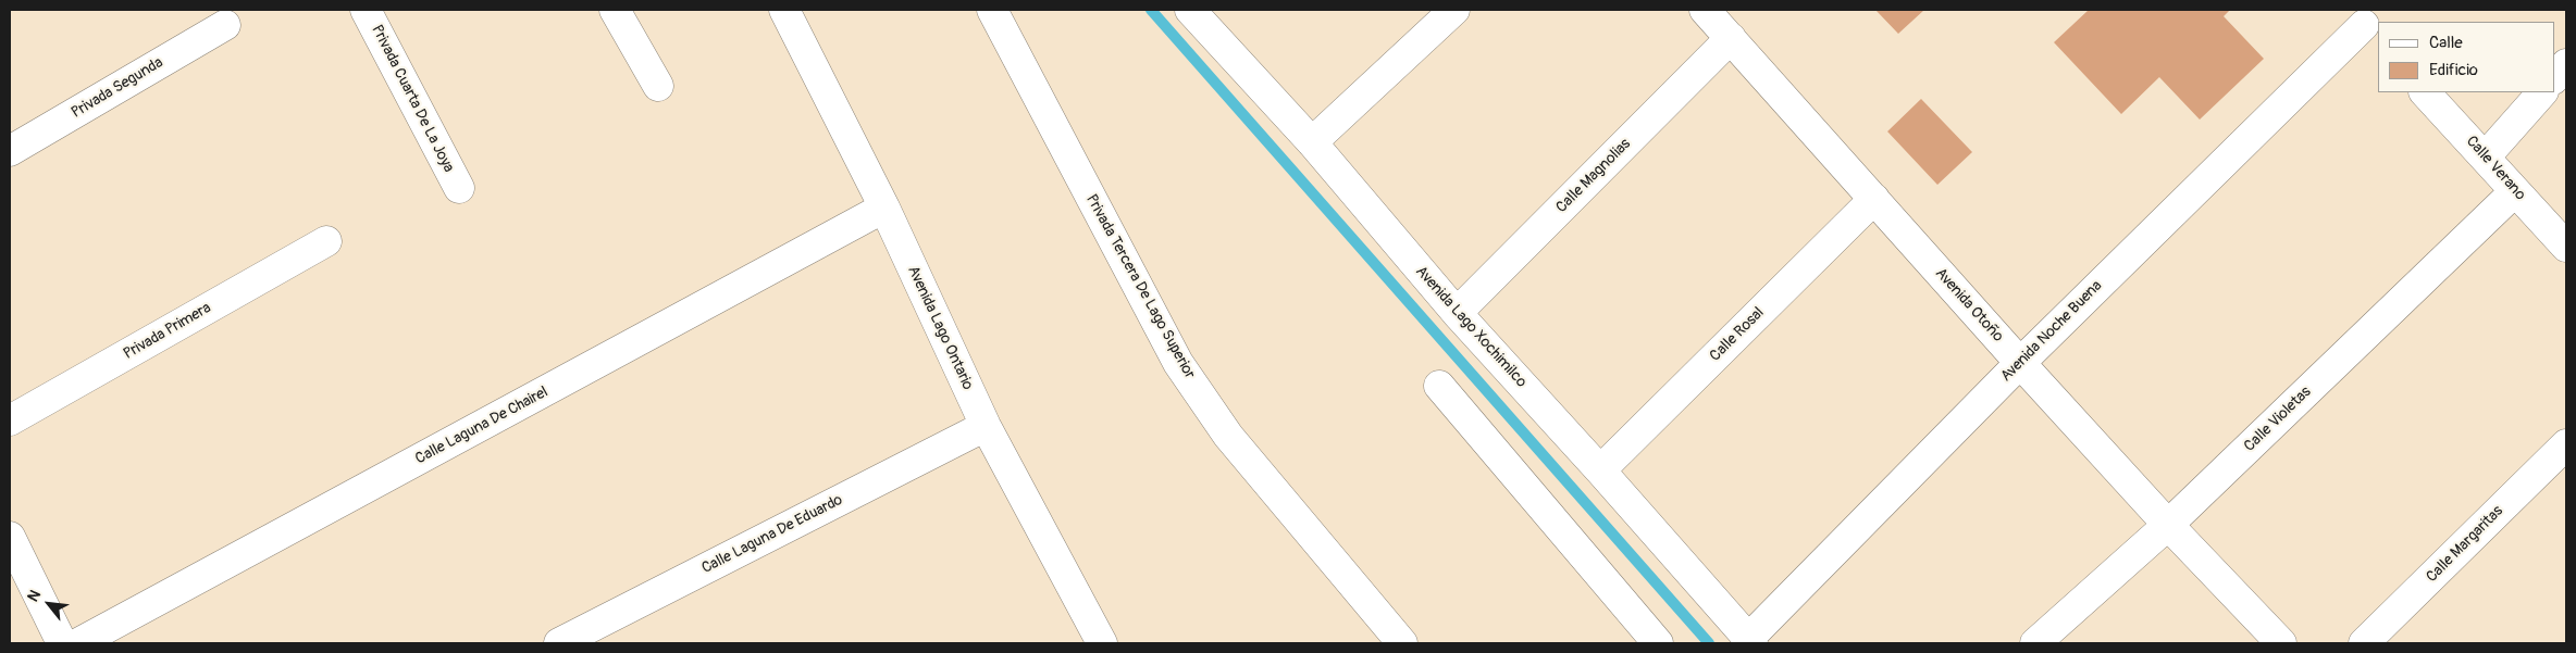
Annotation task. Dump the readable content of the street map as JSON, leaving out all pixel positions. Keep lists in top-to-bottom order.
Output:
{
  "streets": {
    "street": [
      "Privada Segunda",
      "Privada Cuarta De La Joya",
      "Calle Verano",
      "Calle Magnolias",
      "Privada Tercera De Lago Superior",
      "Avenida Otoño",
      "Avenida Lago Xochimilco",
      "Avenida Lago Ontario",
      "Privada Primera",
      "Avenida Noche Buena",
      "Calle Rosal",
      "Calle Violetas",
      "Calle Laguna De Chairel",
      "Calle Laguna De Eduardo",
      "Calle Margaritas"
    ]
  },
  "crossings": [
    ["Calle Verano", "Calle Violetas"],
    ["Calle Magnolias", "Avenida Otoño"],
    ["Calle Magnolias", "Avenida Lago Xochimilco"],
    ["Avenida Otoño", "Avenida Noche Buena"],
    ["Avenida Otoño", "Calle Rosal"],
    ["Avenida Otoño", "Calle Violetas"],
    ["Avenida Lago Xochimilco", "Avenida Noche Buena"],
    ["Avenida Lago Xochimilco", "Calle Rosal"],
    ["Avenida Lago Ontario", "Calle Laguna De Chairel"],
    ["Avenida Lago Ontario", "Calle Laguna De Eduardo"]
  ],
  "legend": ["Calle", "Edificio"],
  "north": "top left"
}
